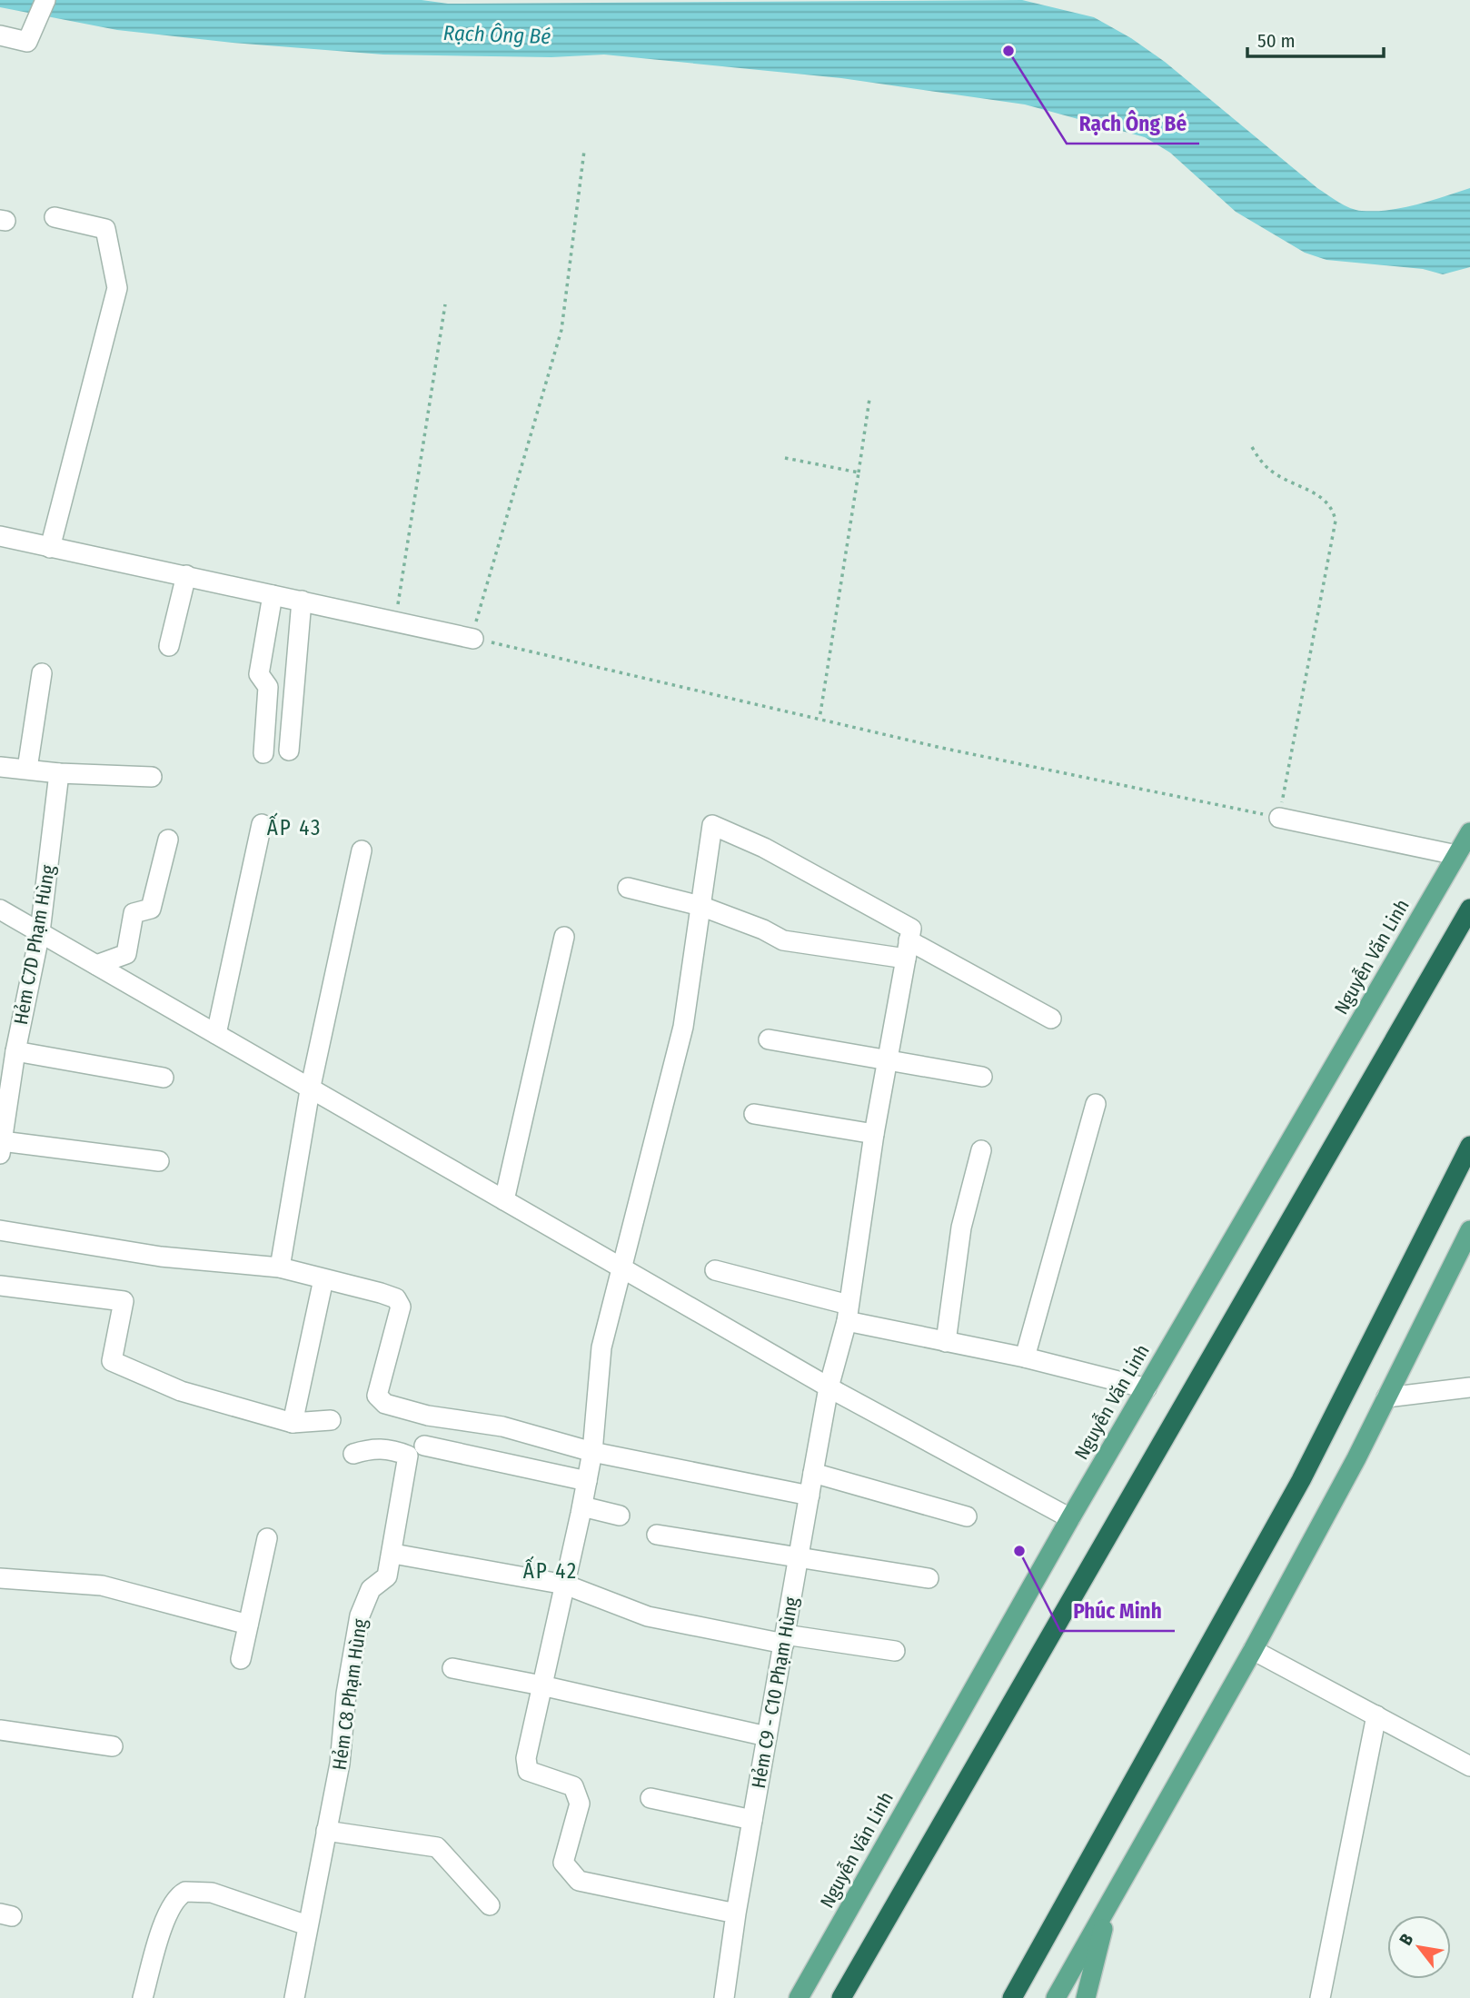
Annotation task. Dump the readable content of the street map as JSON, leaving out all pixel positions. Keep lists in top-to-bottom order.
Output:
{
  "streets": {
    "main road": ["Nguyễn Văn Linh"],
    "street": ["Hẻm C7D Phạm Hùng", "Hẻm C9 - C10 Phạm Hùng", "Hẻm C8 Phạm Hùng"]
  },
  "districts": ["ẤP 43", "ẤP 42"],
  "water": ["Rạch Ông Bé"],
  "places": ["Rạch Ông Bé", "Phúc Minh"],
  "scale_bar": "50 m",
  "north": "top left"
}
